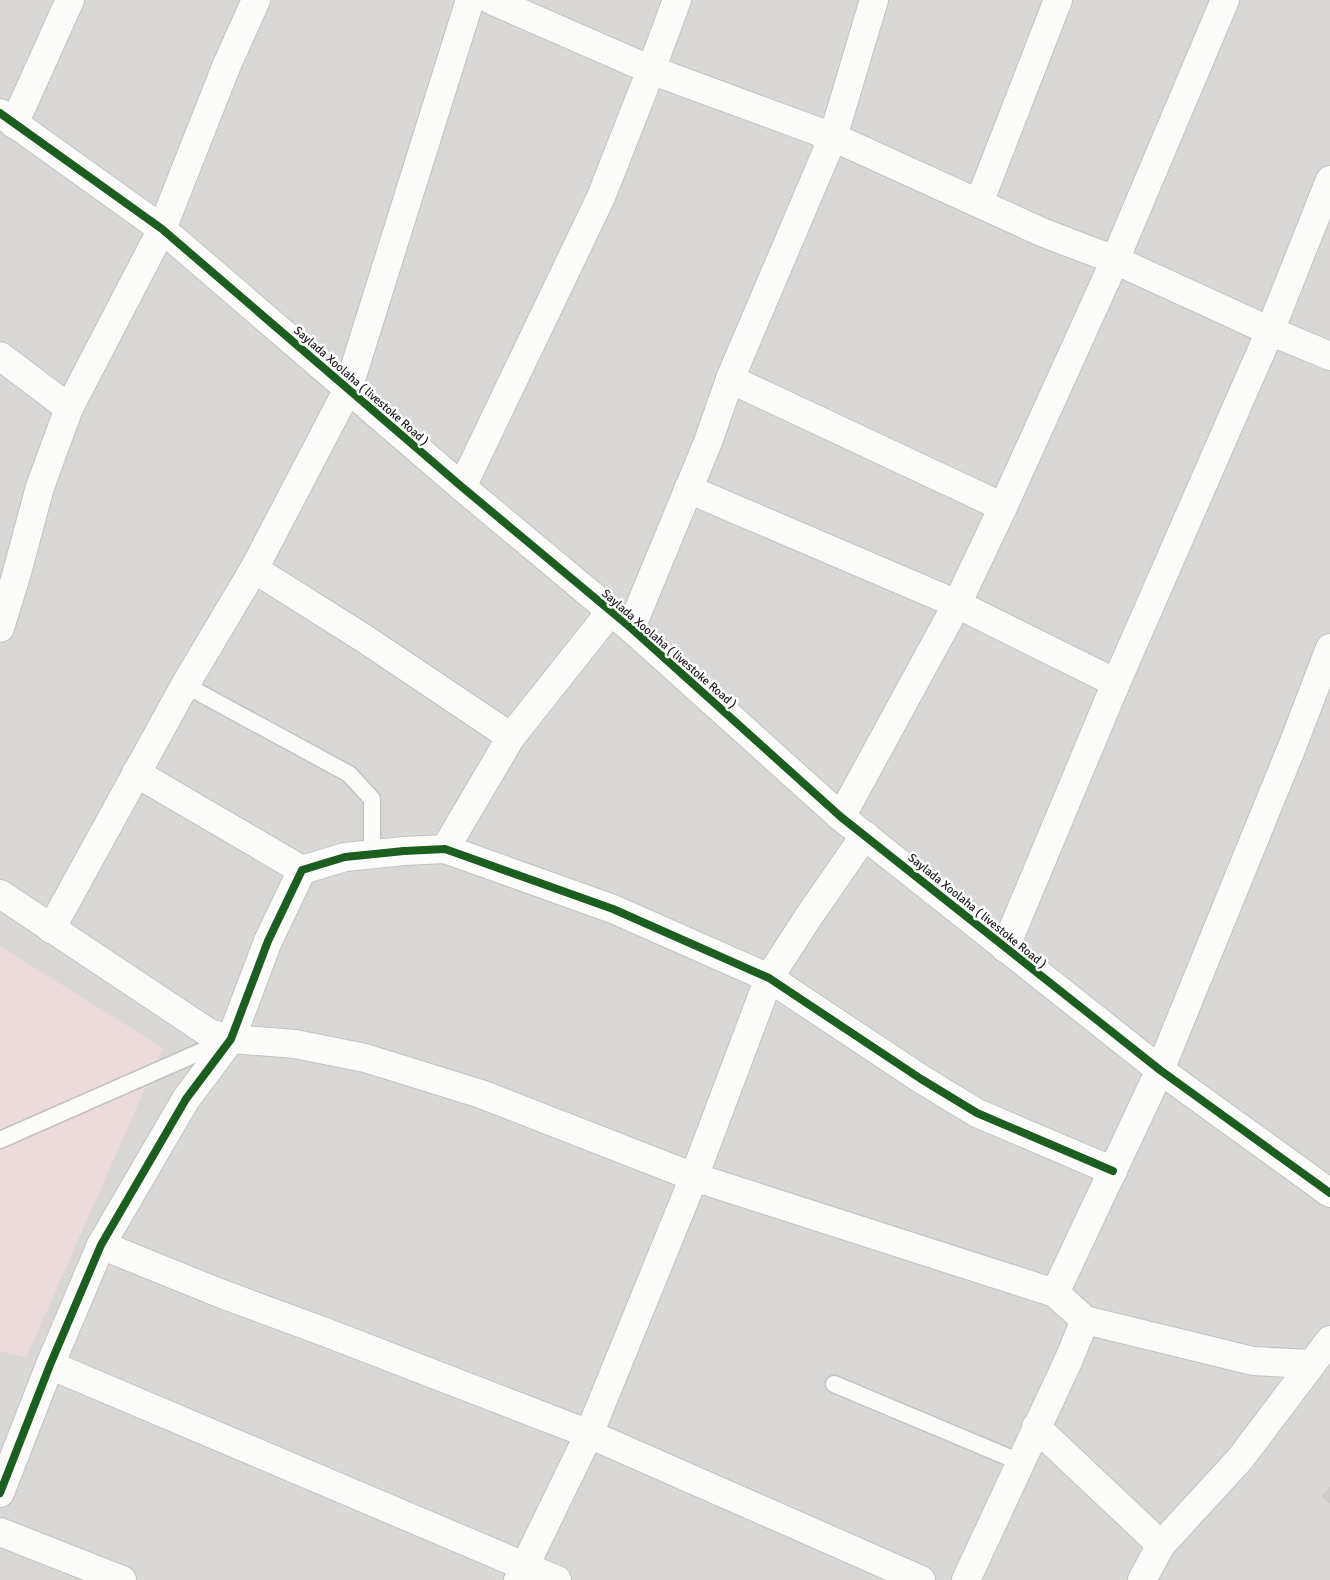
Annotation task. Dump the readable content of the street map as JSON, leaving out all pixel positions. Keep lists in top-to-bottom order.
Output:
{
  "streets": {
    "street": ["Saylada Xoolaha ( livestoke Road )"]
  }
}
